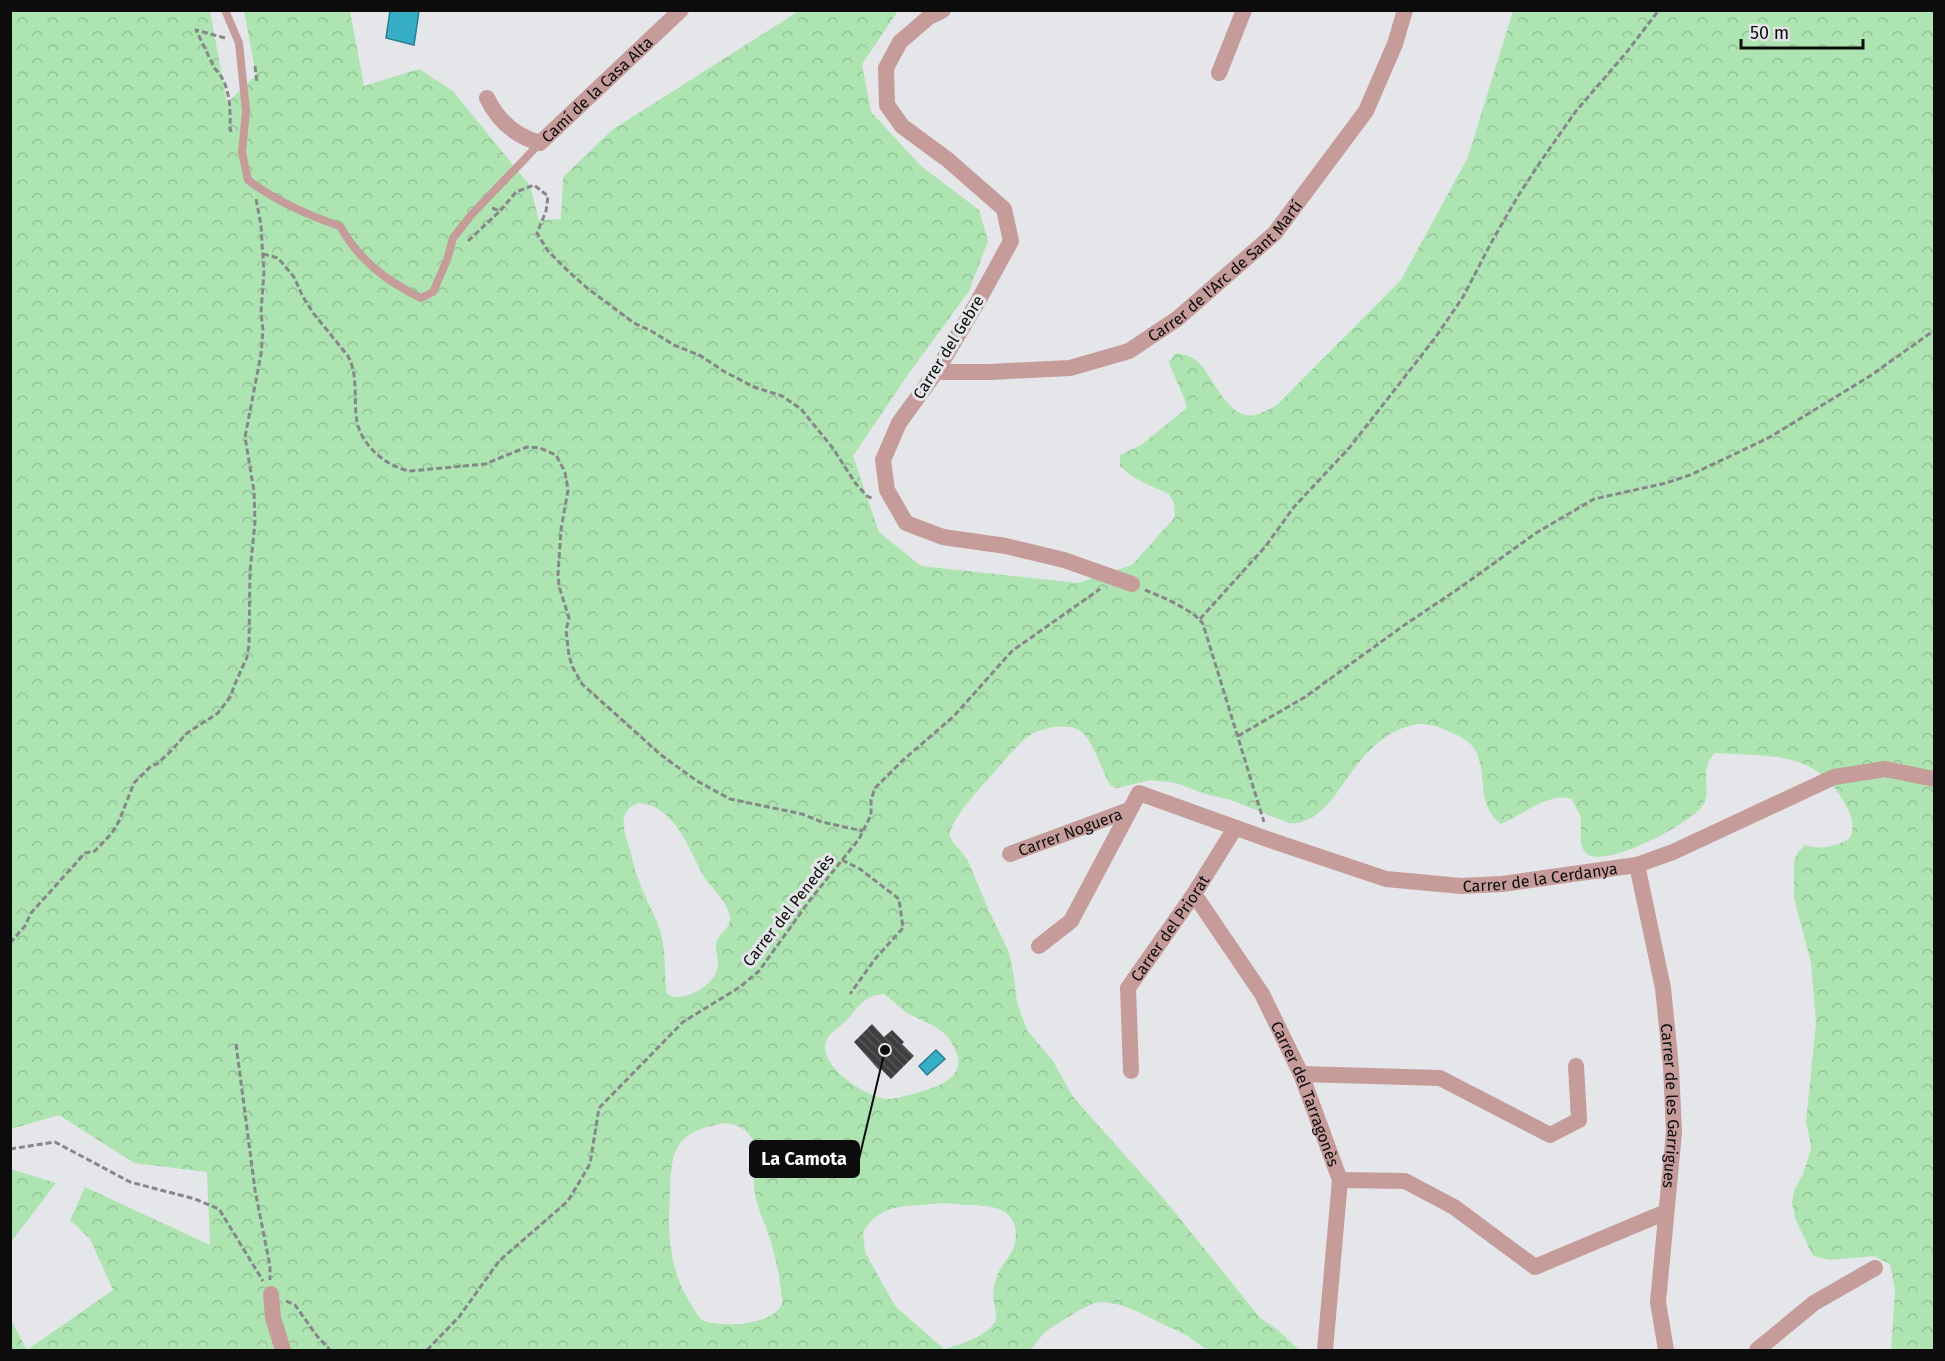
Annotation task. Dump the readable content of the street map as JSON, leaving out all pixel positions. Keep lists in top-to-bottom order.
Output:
{
  "streets": {
    "street": [
      "Camí de la Casa Alta",
      "Carrer de l'Arc de Sant Martí",
      "Carrer del Gebre",
      "Carrer Noguera",
      "Carrer de la Cerdanya",
      "Carrer del Priorat",
      "Carrer del Tarragonès",
      "Carrer de les Garrigues"
    ],
    "path": ["Carrer del Penedès"]
  },
  "crossings": [
    ["Carrer de l'Arc de Sant Martí", "Carrer del Gebre"],
    ["Carrer del Gebre", "Carrer del Penedès"],
    ["Carrer Noguera", "Carrer de la Cerdanya"],
    ["Carrer de la Cerdanya", "Carrer del Priorat"],
    ["Carrer de la Cerdanya", "Carrer de les Garrigues"],
    ["Carrer del Priorat", "Carrer del Tarragonès"]
  ],
  "places": ["La Camota"],
  "scale_bar": "50 m"
}
